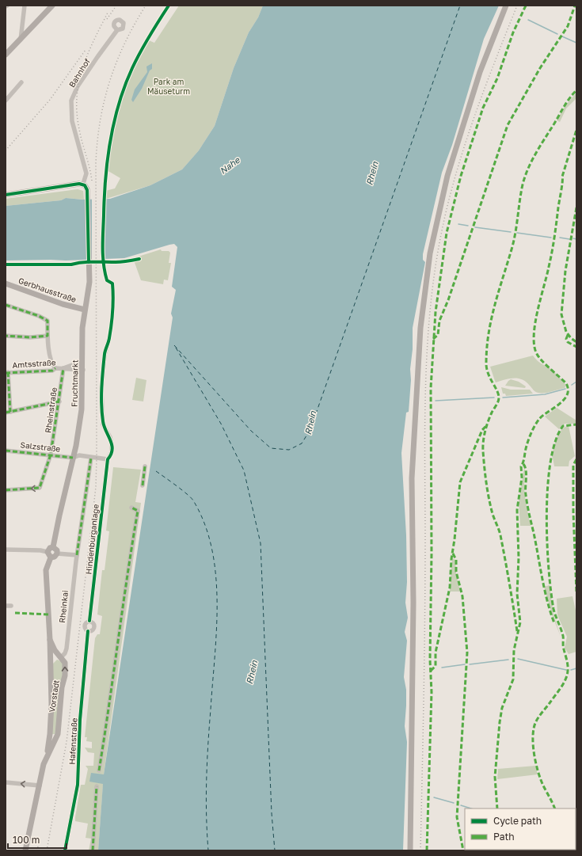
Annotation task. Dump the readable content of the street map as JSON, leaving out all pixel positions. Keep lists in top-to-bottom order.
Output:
{
  "streets": {
    "main road": ["Gerbhausstraße", "Fruchtmarkt", "Vorstadt"],
    "street": [
      "Bahnhof",
      "Amtsstraße",
      "Rheinstraße",
      "Salzstraße",
      "Hindenburganlage",
      "Rheinkai",
      "Hafenstraße"
    ]
  },
  "crossings": [
    ["Bahnhof", "Fruchtmarkt"],
    ["Gerbhausstraße", "Fruchtmarkt"],
    ["Amtsstraße", "Fruchtmarkt"],
    ["Amtsstraße", "Rheinstraße"],
    ["Fruchtmarkt", "Salzstraße"],
    ["Rheinstraße", "Salzstraße"],
    ["Salzstraße", "Hindenburganlage"],
    ["Salzstraße", "Rheinkai"],
    ["Hindenburganlage", "Hafenstraße"],
    ["Rheinkai", "Vorstadt"]
  ],
  "one_way": ["Rheinstraße"],
  "water": ["Nahe", "Rhein"],
  "parks": ["Park am Mäuseturm"],
  "legend": ["Cycle path", "Path"],
  "scale_bar": "100 m"
}
